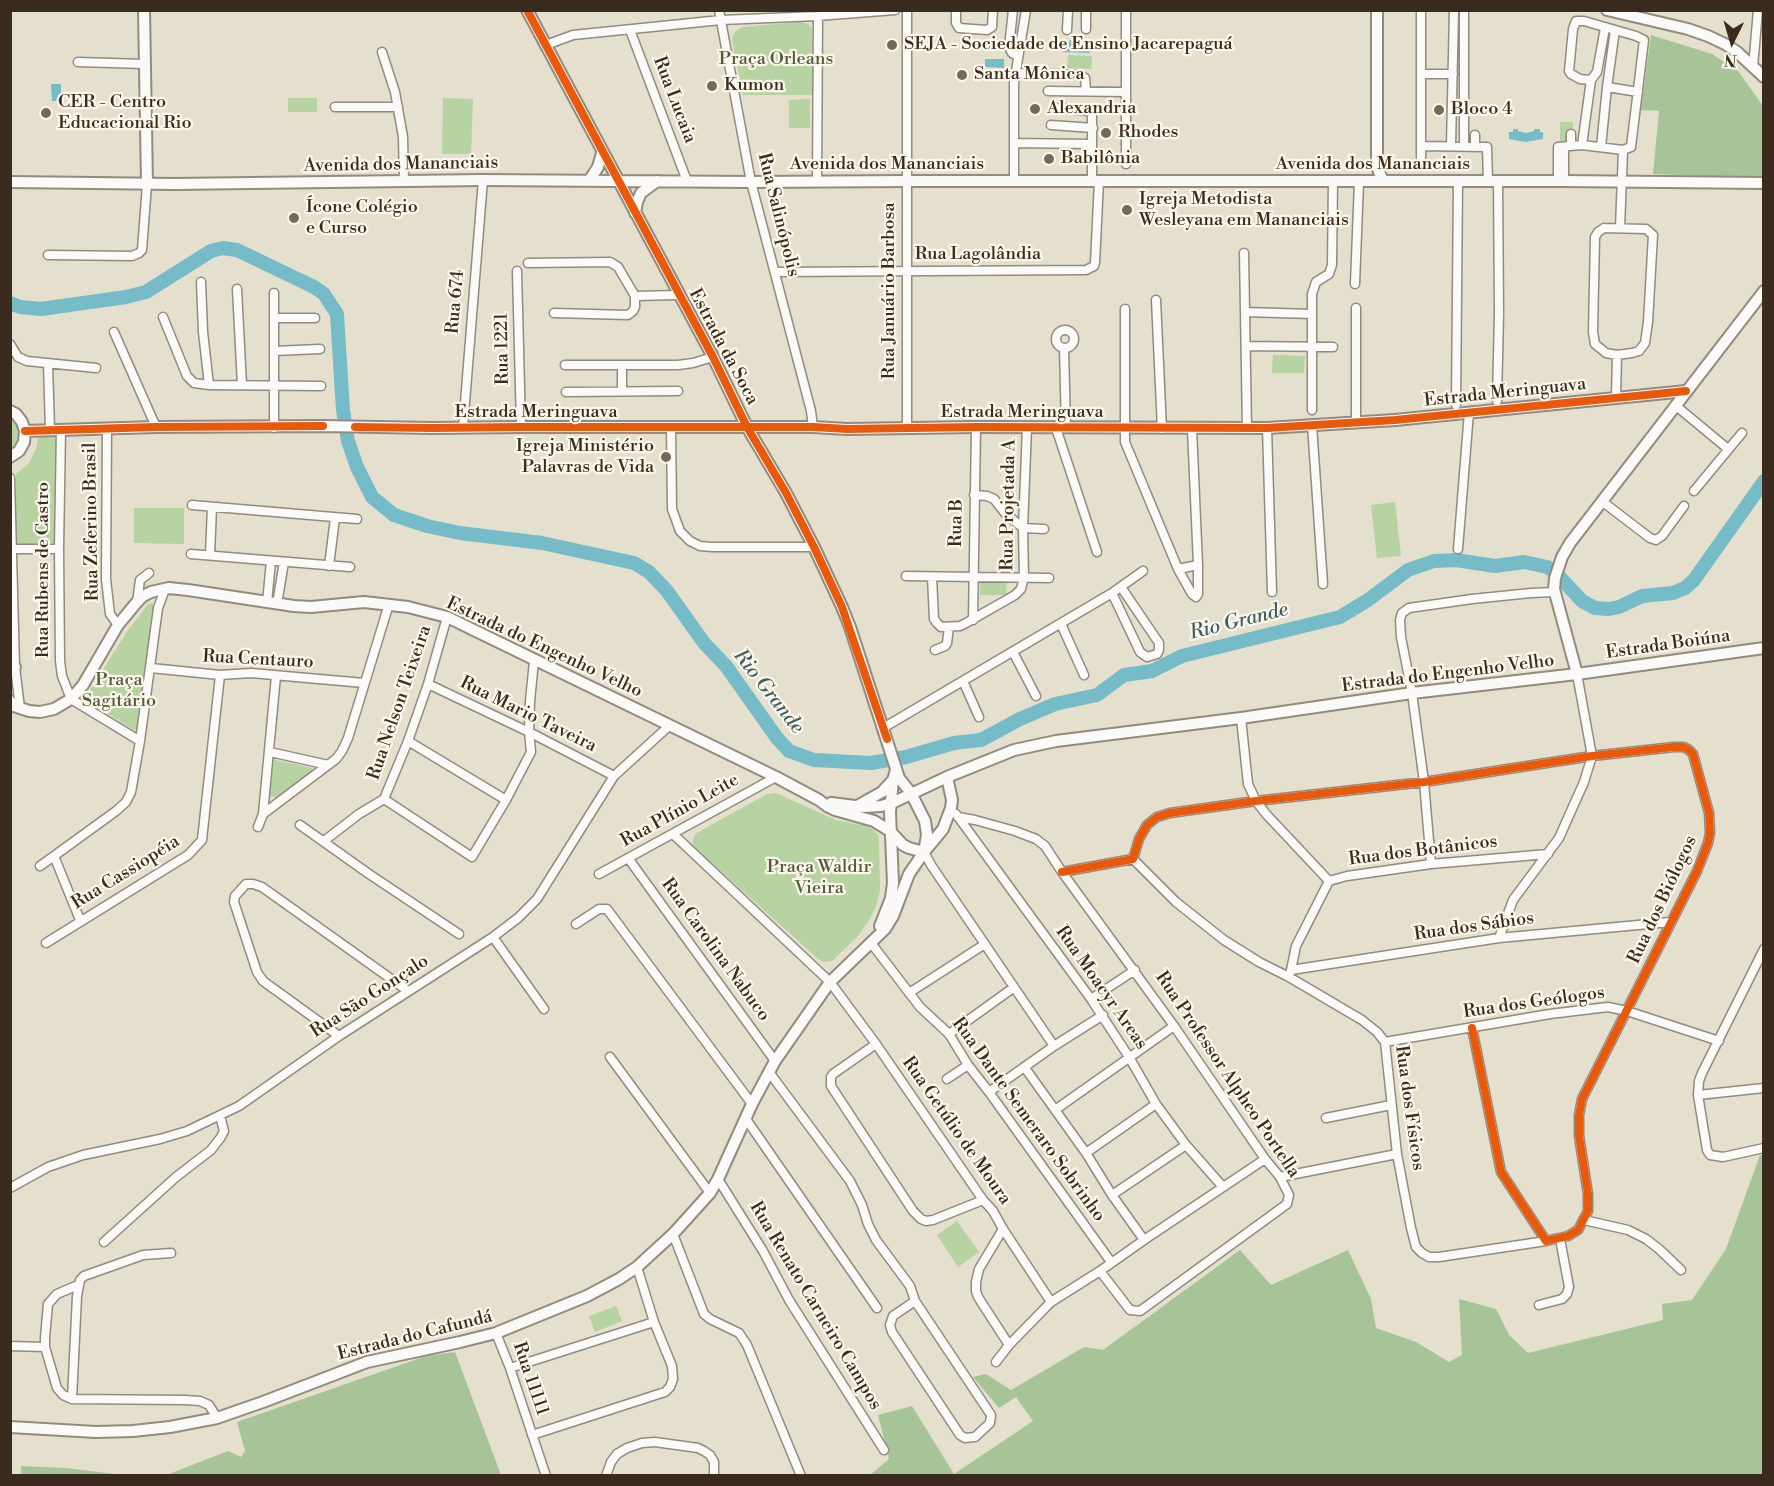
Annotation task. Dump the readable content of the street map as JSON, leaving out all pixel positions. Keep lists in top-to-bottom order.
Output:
{
  "streets": {
    "street": [
      "Rua Lucaia",
      "Avenida dos Mananciais",
      "Rua Salinópolis",
      "Rua Lagolândia",
      "Rua Januário Barbosa",
      "Rua 674",
      "Estrada da Soca",
      "Rua 1221",
      "Estrada Meringuava",
      "Rua Projetada A",
      "Rua Zeferino Brasil",
      "Rua B",
      "Rua Rubens de Castro",
      "Estrada Boiúna",
      "Estrada do Engenho Velho",
      "Rua Centauro",
      "Rua Nelson Teixeira",
      "Rua Mario Taveira",
      "Rua Plínio Leite",
      "Rua dos Botânicos",
      "Rua Cassiopéia",
      "Rua dos Biólogos",
      "Rua dos Sábios",
      "Rua Carolina Nabuco",
      "Rua Moacyr Areas",
      "Rua São Gonçalo",
      "Rua dos Geólogos",
      "Rua Professor Alpheo Portella",
      "Rua dos Físicos",
      "Rua Dante Semeraro Sobrinho",
      "Rua Getúlio de Moura",
      "Rua Renato Carneiro Campos",
      "Estrada do Cafundá",
      "Rua 11111"
    ]
  },
  "crossings": [
    ["Rua Lucaia", "Avenida dos Mananciais"],
    ["Avenida dos Mananciais", "Rua Salinópolis"],
    ["Avenida dos Mananciais", "Rua Lagolândia"],
    ["Avenida dos Mananciais", "Rua Januário Barbosa"],
    ["Avenida dos Mananciais", "Rua 674"],
    ["Avenida dos Mananciais", "Estrada da Soca"],
    ["Rua Salinópolis", "Rua Lagolândia"],
    ["Rua Salinópolis", "Estrada Meringuava"],
    ["Rua Lagolândia", "Rua Januário Barbosa"],
    ["Rua Januário Barbosa", "Estrada Meringuava"],
    ["Rua 674", "Estrada Meringuava"],
    ["Estrada da Soca", "Estrada Meringuava"],
    ["Estrada da Soca", "Estrada do Engenho Velho"],
    ["Estrada da Soca", "Estrada do Cafundá"],
    ["Rua 1221", "Estrada Meringuava"],
    ["Estrada Meringuava", "Rua Projetada A"],
    ["Estrada Meringuava", "Rua Zeferino Brasil"],
    ["Estrada Meringuava", "Rua B"],
    ["Estrada Meringuava", "Rua Rubens de Castro"],
    ["Estrada Meringuava", "Estrada do Engenho Velho"],
    ["Rua Zeferino Brasil", "Estrada do Engenho Velho"],
    ["Rua Rubens de Castro", "Estrada do Engenho Velho"],
    ["Estrada Boiúna", "Estrada do Engenho Velho"],
    ["Estrada do Engenho Velho", "Rua Nelson Teixeira"],
    ["Estrada do Engenho Velho", "Rua Plínio Leite"],
    ["Estrada do Engenho Velho", "Rua São Gonçalo"],
    ["Estrada do Engenho Velho", "Estrada do Cafundá"],
    ["Rua Centauro", "Rua Cassiopéia"],
    ["Rua Nelson Teixeira", "Rua Mario Taveira"],
    ["Rua Mario Taveira", "Rua São Gonçalo"],
    ["Rua Plínio Leite", "Rua Carolina Nabuco"],
    ["Rua Plínio Leite", "Rua Getúlio de Moura"],
    ["Rua dos Botânicos", "Rua dos Sábios"],
    ["Rua dos Botânicos", "Rua dos Físicos"],
    ["Rua dos Biólogos", "Rua dos Sábios"],
    ["Rua dos Biólogos", "Rua dos Geólogos"],
    ["Rua dos Biólogos", "Rua dos Físicos"],
    ["Rua dos Sábios", "Rua dos Físicos"],
    ["Rua Carolina Nabuco", "Estrada do Cafundá"],
    ["Rua Moacyr Areas", "Rua Professor Alpheo Portella"],
    ["Rua dos Geólogos", "Rua dos Físicos"],
    ["Rua Dante Semeraro Sobrinho", "Estrada do Cafundá"],
    ["Rua Getúlio de Moura", "Estrada do Cafundá"],
    ["Rua Renato Carneiro Campos", "Estrada do Cafundá"],
    ["Estrada do Cafundá", "Rua 11111"]
  ],
  "water": ["Rio Grande"],
  "parks": ["Praça Orleans", "Praça Sagitário", "Praça Waldir Vieira"],
  "places": [
    "SEJA - Sociedade de Ensino Jacarepaguá",
    "Santa Mônica",
    "Kumon",
    "Alexandria",
    "Bloco 4",
    "CER - Centro Educacional Rio",
    "Rhodes",
    "Babilônia",
    "Igreja Metodista Wesleyana em Mananciais",
    "Ícone Colégio e Curso",
    "Igreja Ministério Palavras de Vida"
  ],
  "north": "bottom"
}
